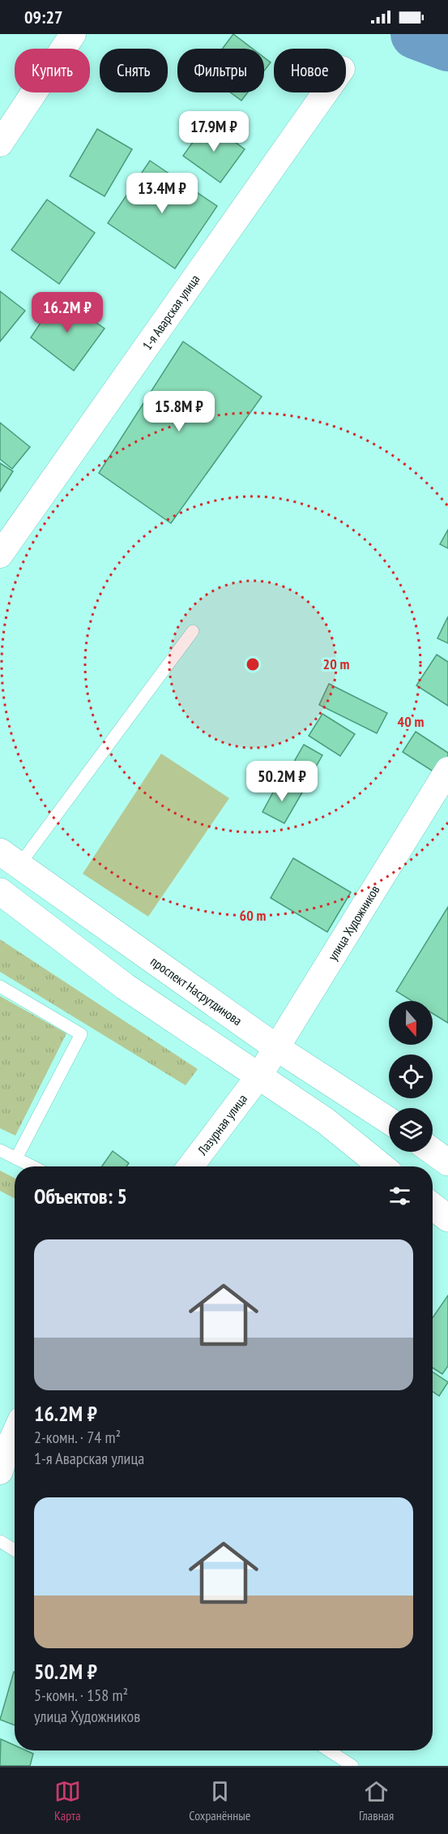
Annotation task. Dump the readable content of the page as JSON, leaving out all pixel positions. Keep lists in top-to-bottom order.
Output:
{
  "streets": {
    "main road": ["проспект Насрутдинова"],
    "street": ["1-я Аварская улица", "улица Художников", "Лазурная улица"]
  },
  "crossings": [
    ["улица Художников", "проспект Насрутдинова"],
    ["улица Художников", "Лазурная улица"]
  ],
  "north": "bottom",
  "page": {
    "status": "09:27",
    "chip": [
      "Купить",
      "Снять",
      "Фильтры",
      "Новое"
    ],
    "price": [
      "17.9M ₽",
      "13.4M ₽",
      "16.2M ₽",
      "15.8M ₽",
      "50.2M ₽"
    ],
    "heading": "Объектов: 5",
    "list": [
      {
        "name": "16.2M ₽",
        "note": "2-комн. · 74 m² · 1-я Аварская улица"
      },
      {
        "name": "50.2M ₽",
        "note": "5-комн. · 158 m² · улица Художников"
      }
    ],
    "tabs": ["Карта", "Сохранённые", "Главная"]
  },
  "rings": ["20 m", "40 m", "60 m"]
}
